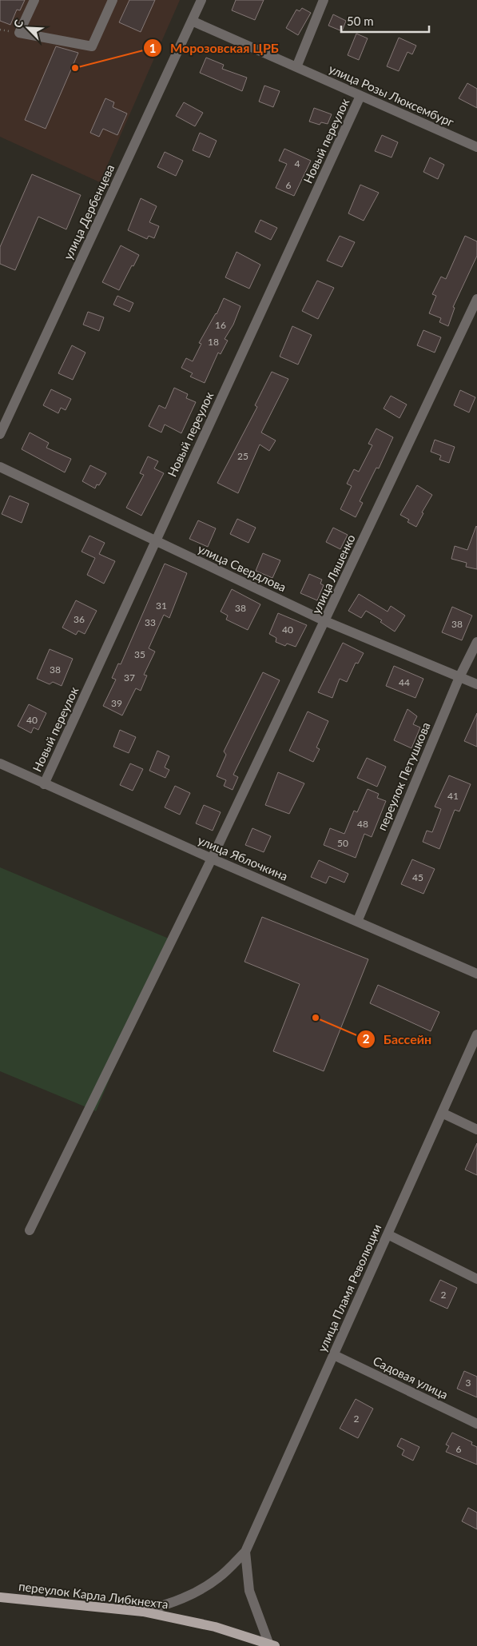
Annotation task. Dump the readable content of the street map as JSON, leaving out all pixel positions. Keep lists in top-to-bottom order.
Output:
{
  "streets": {
    "main road": ["переулок Карла Либкнехта"],
    "street": [
      "улица Розы Люксембург",
      "Новый переулок",
      "улица Дербенцева",
      "улица Свердлова",
      "улица Ляшенко",
      "переулок Петушкова",
      "улица Яблочкина",
      "улица Пламя Революции",
      "Садовая улица"
    ]
  },
  "crossings": [
    ["улица Розы Люксембург", "Новый переулок"],
    ["улица Розы Люксембург", "улица Дербенцева"],
    ["Новый переулок", "улица Свердлова"],
    ["Новый переулок", "улица Яблочкина"],
    ["улица Свердлова", "улица Ляшенко"],
    ["улица Свердлова", "переулок Петушкова"],
    ["улица Ляшенко", "улица Яблочкина"],
    ["переулок Петушкова", "улица Яблочкина"],
    ["улица Пламя Революции", "Садовая улица"]
  ],
  "places": ["Морозовская ЦРБ", "Бассейн"],
  "house_numbers": [
    "4",
    "6",
    "16",
    "18",
    "25",
    "31",
    "38",
    "36",
    "33",
    "38",
    "40",
    "35",
    "38",
    "37",
    "44",
    "39",
    "40",
    "41",
    "48",
    "50",
    "45",
    "2",
    "3",
    "2",
    "6"
  ],
  "scale_bar": "50 m",
  "north": "top left"
}
